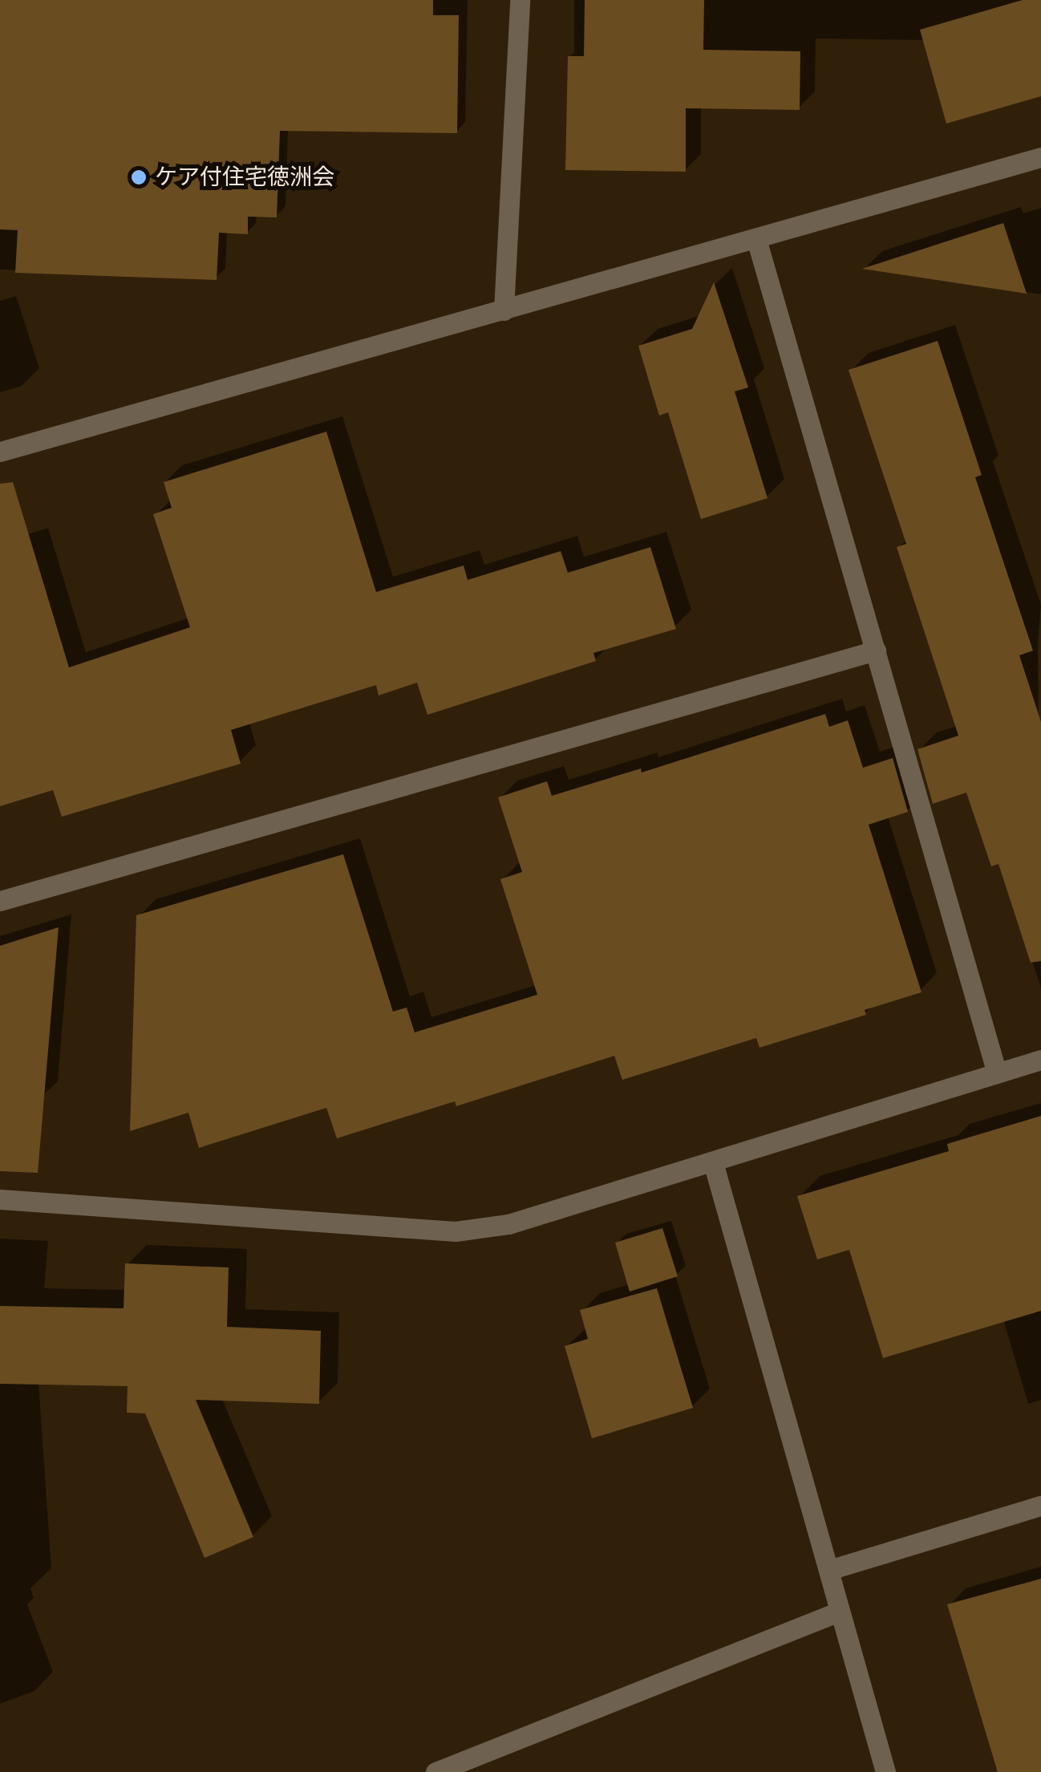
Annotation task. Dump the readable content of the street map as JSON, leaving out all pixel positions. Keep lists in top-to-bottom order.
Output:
{
  "places": ["ケア付住宅徳洲会"]
}
